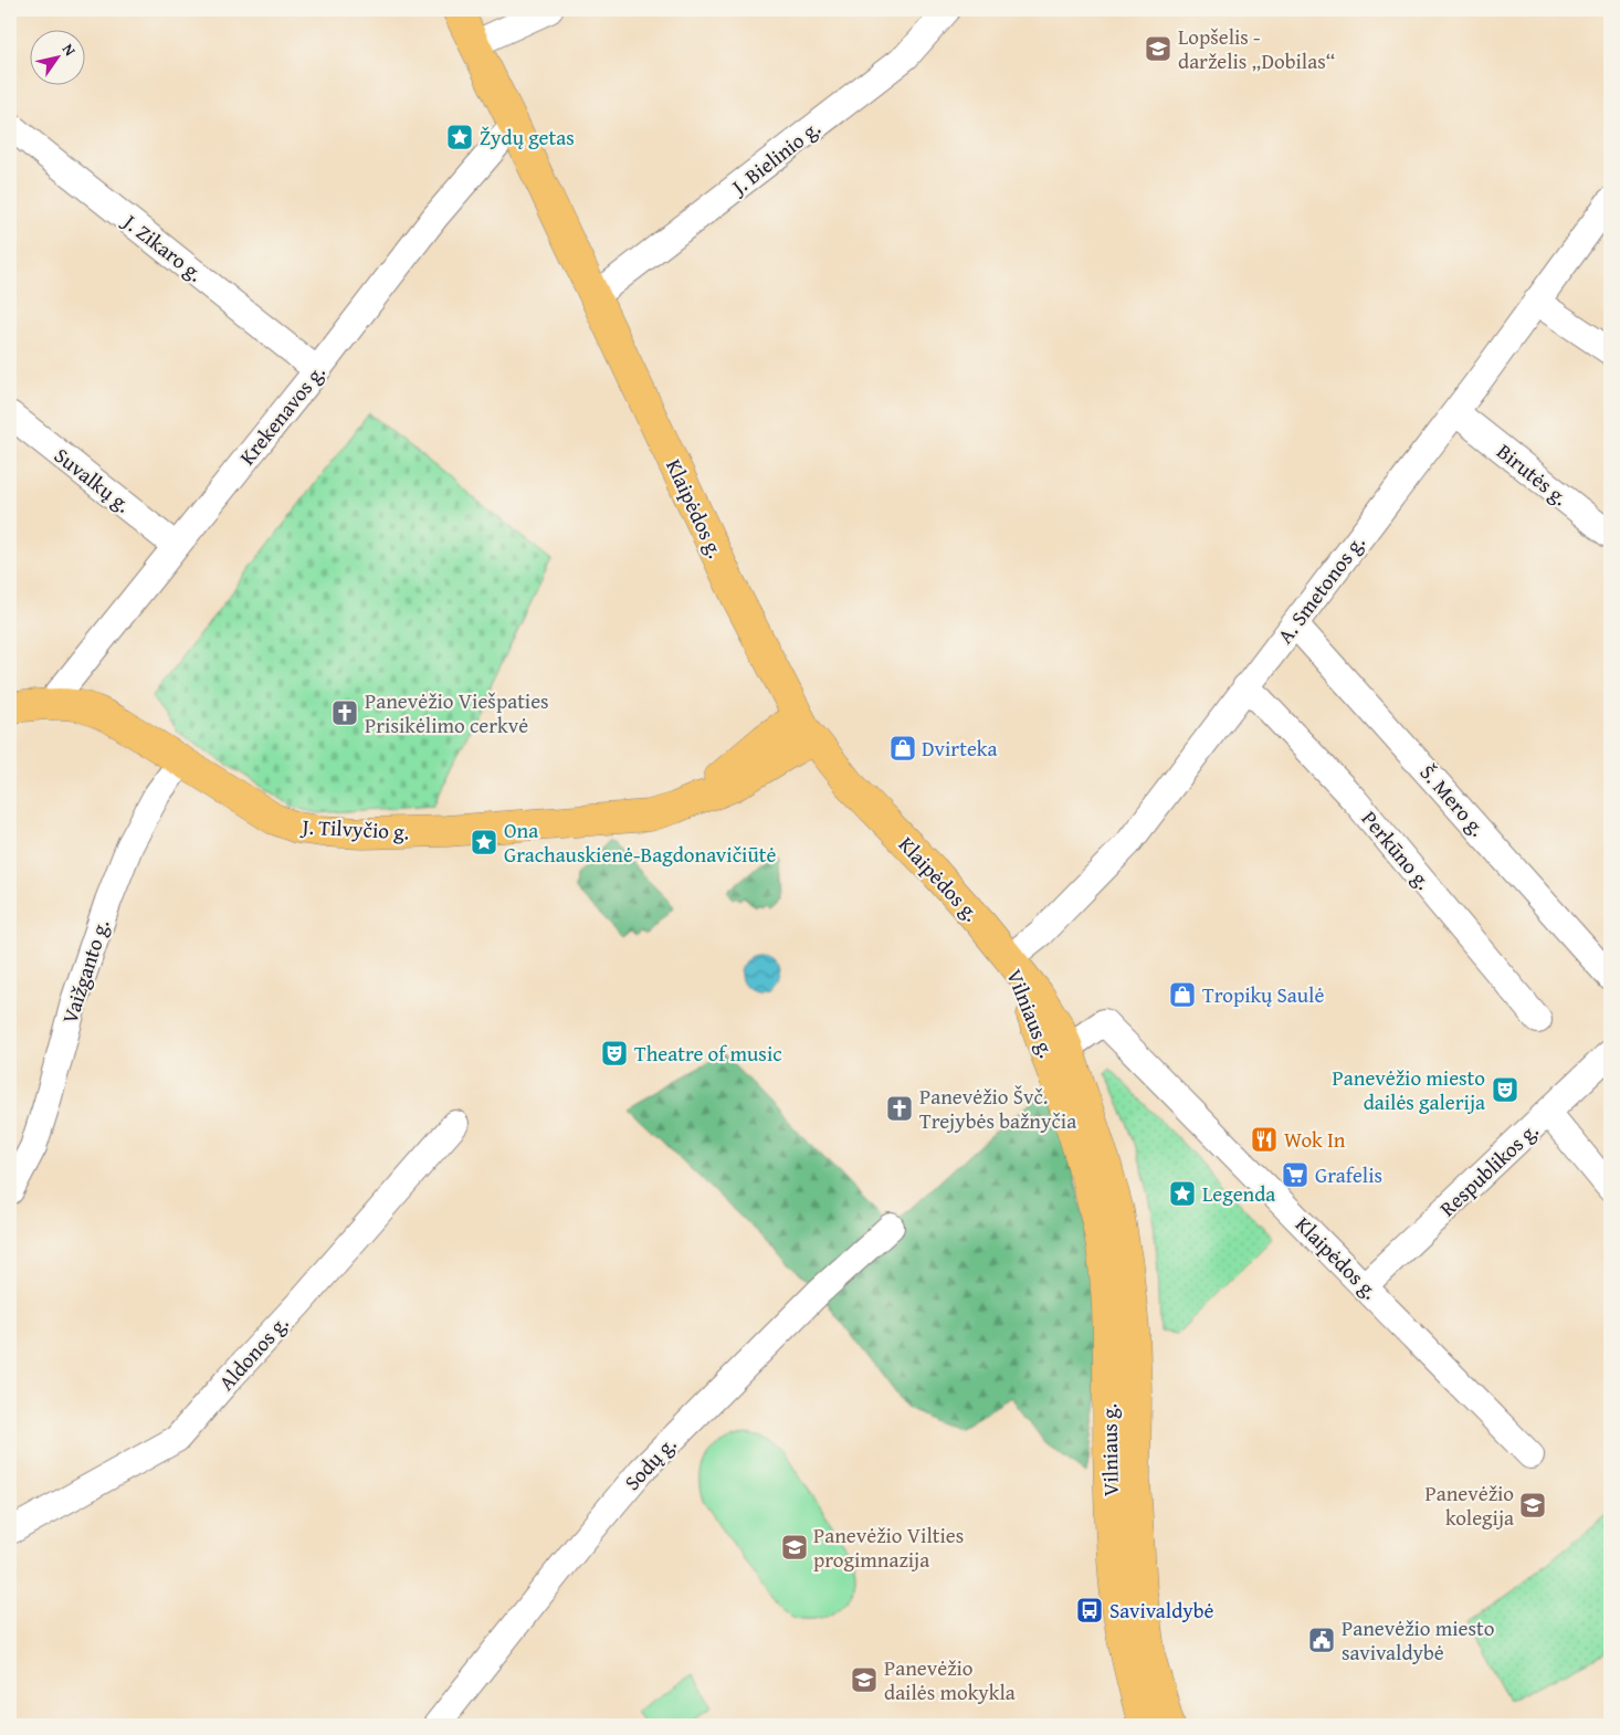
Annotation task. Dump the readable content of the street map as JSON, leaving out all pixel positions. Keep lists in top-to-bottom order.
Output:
{
  "streets": {
    "main road": ["Klaipėdos g.", "J. Tilvyčio g.", "Vilniaus g."],
    "street": [
      "J. Bielinio g.",
      "J. Zikaro g.",
      "Krekenavos g.",
      "Birutės g.",
      "Suvalkų g.",
      "A. Smetonos g.",
      "Š. Mero g.",
      "Perkūno g.",
      "Vaižganto g.",
      "Respublikos g.",
      "Aldonos g.",
      "Sodų g."
    ]
  },
  "crossings": [
    ["J. Bielinio g.", "Klaipėdos g."],
    ["J. Zikaro g.", "Krekenavos g."],
    ["Krekenavos g.", "Suvalkų g."],
    ["Krekenavos g.", "Klaipėdos g."],
    ["Krekenavos g.", "J. Tilvyčio g."],
    ["Birutės g.", "A. Smetonos g."],
    ["Klaipėdos g.", "A. Smetonos g."],
    ["Klaipėdos g.", "J. Tilvyčio g."],
    ["Klaipėdos g.", "Vilniaus g."],
    ["Klaipėdos g.", "Respublikos g."],
    ["A. Smetonos g.", "Š. Mero g."],
    ["A. Smetonos g.", "Perkūno g."],
    ["A. Smetonos g.", "Vilniaus g."],
    ["J. Tilvyčio g.", "Vaižganto g."]
  ],
  "places": {
    "school or university": [
      "Lopšelis - darželis „Dobilas“",
      "Panevėžio kolegija",
      "Panevėžio Vilties progimnazija",
      "Panevėžio dailės mokykla"
    ],
    "place": ["Žydų getas", "Ona Grachauskienė-Bagdonavičiūtė", "Legenda"],
    "church": ["Panevėžio Viešpaties Prisikėlimo cerkvė", "Panevėžio Švč. Trejybės bažnyčia"],
    "shop": ["Dvirteka", "Tropikų Saulė"],
    "theatre": ["Theatre of music", "Panevėžio miesto dailės galerija"],
    "restaurant": ["Wok In"],
    "supermarket": ["Grafelis"],
    "bus stop": ["Savivaldybė"],
    "public building": ["Panevėžio miesto savivaldybė"]
  },
  "north": "top right"
}
